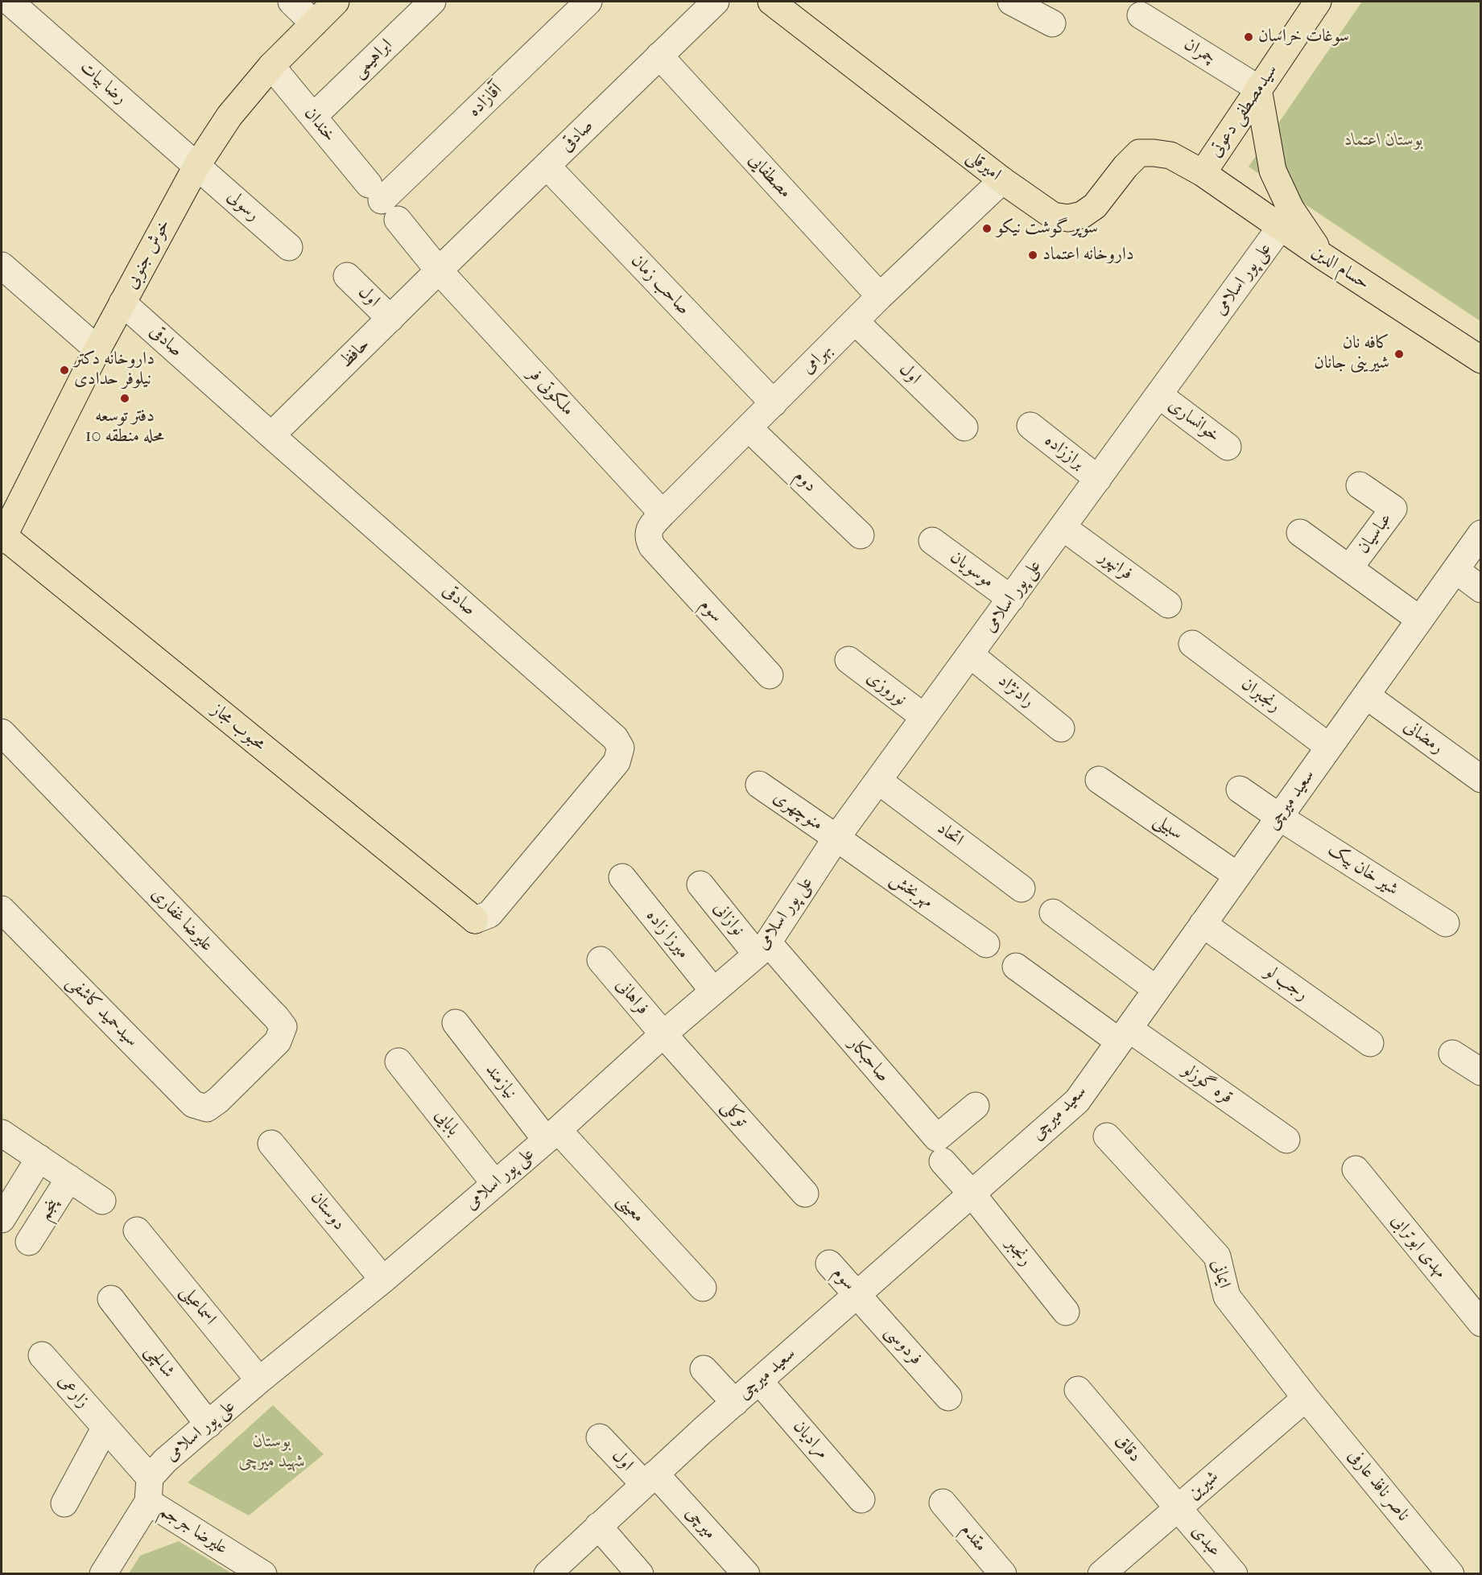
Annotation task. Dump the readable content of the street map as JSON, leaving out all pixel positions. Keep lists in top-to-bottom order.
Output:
{
  "streets": {
    "main road": [
      "سیدمصطفی دعوتی",
      "امیرقلی",
      "خوش جنوبی",
      "حسام الدین",
      "محبوب مجاز"
    ],
    "street": [
      "چمران",
      "ابراهیمی",
      "رضا بیات",
      "آقازاده",
      "خندان",
      "صادقی",
      "مصطفایی",
      "رسولی",
      "علی پور اسلامی",
      "صاحب زمان",
      "اول",
      "حافظ",
      "بهرامی",
      "ملکوتی فر",
      "خوانساری",
      "براززاده",
      "دوم",
      "عباسیان",
      "فرانپور",
      "موسویان",
      "سوم",
      "نوروزی",
      "رادنژاد",
      "رنجبران",
      "رمضانی",
      "سعید میرچی",
      "منوچهری",
      "سبیلی",
      "اتحاد",
      "شیر خان بیک",
      "مهربخش",
      "نوازانی",
      "علیرضا غفاری",
      "میرزا زاده",
      "رجب لو",
      "فراهانی",
      "سیدحمید کاشفی",
      "صاحبکار",
      "نیازمند",
      "قره گوزلو",
      "توکلی",
      "بابایی",
      "معینی",
      "پنجم",
      "دوستان",
      "مهدی ابوترابی",
      "رنجبر",
      "ایمانی",
      "اسماعیلی",
      "فردوسی",
      "شالچی",
      "زارعی",
      "مرادیان",
      "دقاق",
      "شیرین",
      "ناصر نافذ عارفی",
      "میرچی",
      "علیرضا جرجم",
      "مقدم",
      "عبدی"
    ]
  },
  "crossings": [
    ["چمران", "سیدمصطفی دعوتی"],
    ["ابراهیمی", "خندان"],
    ["رضا بیات", "رسولی"],
    ["رضا بیات", "خوش جنوبی"],
    ["آقازاده", "خندان"],
    ["سیدمصطفی دعوتی", "امیرقلی"],
    ["سیدمصطفی دعوتی", "حسام الدین"],
    ["خندان", "صادقی"],
    ["خندان", "خوش جنوبی"],
    ["خندان", "حافظ"],
    ["خندان", "ملکوتی فر"],
    ["صادقی", "مصطفایی"],
    ["صادقی", "خوش جنوبی"],
    ["صادقی", "صاحب زمان"],
    ["صادقی", "حافظ"],
    ["صادقی", "ملکوتی فر"],
    ["صادقی", "محبوب مجاز"],
    ["امیرقلی", "حسام الدین"],
    ["امیرقلی", "بهرامی"],
    ["مصطفایی", "بهرامی"],
    ["رسولی", "خوش جنوبی"],
    ["خوش جنوبی", "محبوب مجاز"],
    ["حسام الدین", "علی پور اسلامی"],
    ["علی پور اسلامی", "خوانساری"],
    ["علی پور اسلامی", "براززاده"],
    ["علی پور اسلامی", "فرانپور"],
    ["علی پور اسلامی", "موسویان"],
    ["علی پور اسلامی", "نوروزی"],
    ["علی پور اسلامی", "رادنژاد"],
    ["علی پور اسلامی", "منوچهری"],
    ["علی پور اسلامی", "اتحاد"],
    ["علی پور اسلامی", "مهربخش"],
    ["علی پور اسلامی", "نوازانی"],
    ["علی پور اسلامی", "میرزا زاده"],
    ["علی پور اسلامی", "فراهانی"],
    ["علی پور اسلامی", "صاحبکار"],
    ["علی پور اسلامی", "نیازمند"],
    ["علی پور اسلامی", "توکلی"],
    ["علی پور اسلامی", "بابایی"],
    ["علی پور اسلامی", "معینی"],
    ["علی پور اسلامی", "دوستان"],
    ["علی پور اسلامی", "اسماعیلی"],
    ["علی پور اسلامی", "شالچی"],
    ["علی پور اسلامی", "زارعی"],
    ["علی پور اسلامی", "علیرضا جرجم"],
    ["صاحب زمان", "بهرامی"],
    ["اول", "حافظ"],
    ["اول", "بهرامی"],
    ["اول", "سعید میرچی"],
    ["اول", "میرچی"],
    ["حافظ", "ملکوتی فر"],
    ["بهرامی", "ملکوتی فر"],
    ["بهرامی", "دوم"],
    ["بهرامی", "سوم"],
    ["عباسیان", "سعید میرچی"],
    ["سوم", "سعید میرچی"],
    ["سوم", "فردوسی"],
    ["رنجبران", "سعید میرچی"],
    ["رمضانی", "سعید میرچی"],
    ["سعید میرچی", "سبیلی"],
    ["سعید میرچی", "شیر خان بیک"],
    ["سعید میرچی", "رجب لو"],
    ["سعید میرچی", "قره گوزلو"],
    ["سعید میرچی", "رنجبر"],
    ["سعید میرچی", "فردوسی"],
    ["سعید میرچی", "مرادیان"],
    ["سعید میرچی", "میرچی"],
    ["منوچهری", "مهربخش"],
    ["نوازانی", "صاحبکار"],
    ["علیرضا غفاری", "سیدحمید کاشفی"],
    ["فراهانی", "توکلی"],
    ["نیازمند", "معینی"],
    ["ایمانی", "شیرین"],
    ["ایمانی", "ناصر نافذ عارفی"],
    ["زارعی", "علیرضا جرجم"],
    ["دقاق", "شیرین"],
    ["دقاق", "عبدی"],
    ["شیرین", "ناصر نافذ عارفی"],
    ["شیرین", "عبدی"]
  ],
  "parks": ["بوستان اعتماد", "بوستان شهید میرچی"],
  "places": [
    "سوغات خراسان",
    "سوپر گوشت نیکو",
    "داروخانه اعتماد",
    "کافه نان شیرینی جانان",
    "داروخانه دکتر نیلوفر حدادی",
    "دفتر توسعه محله منطقه 10"
  ]
}
